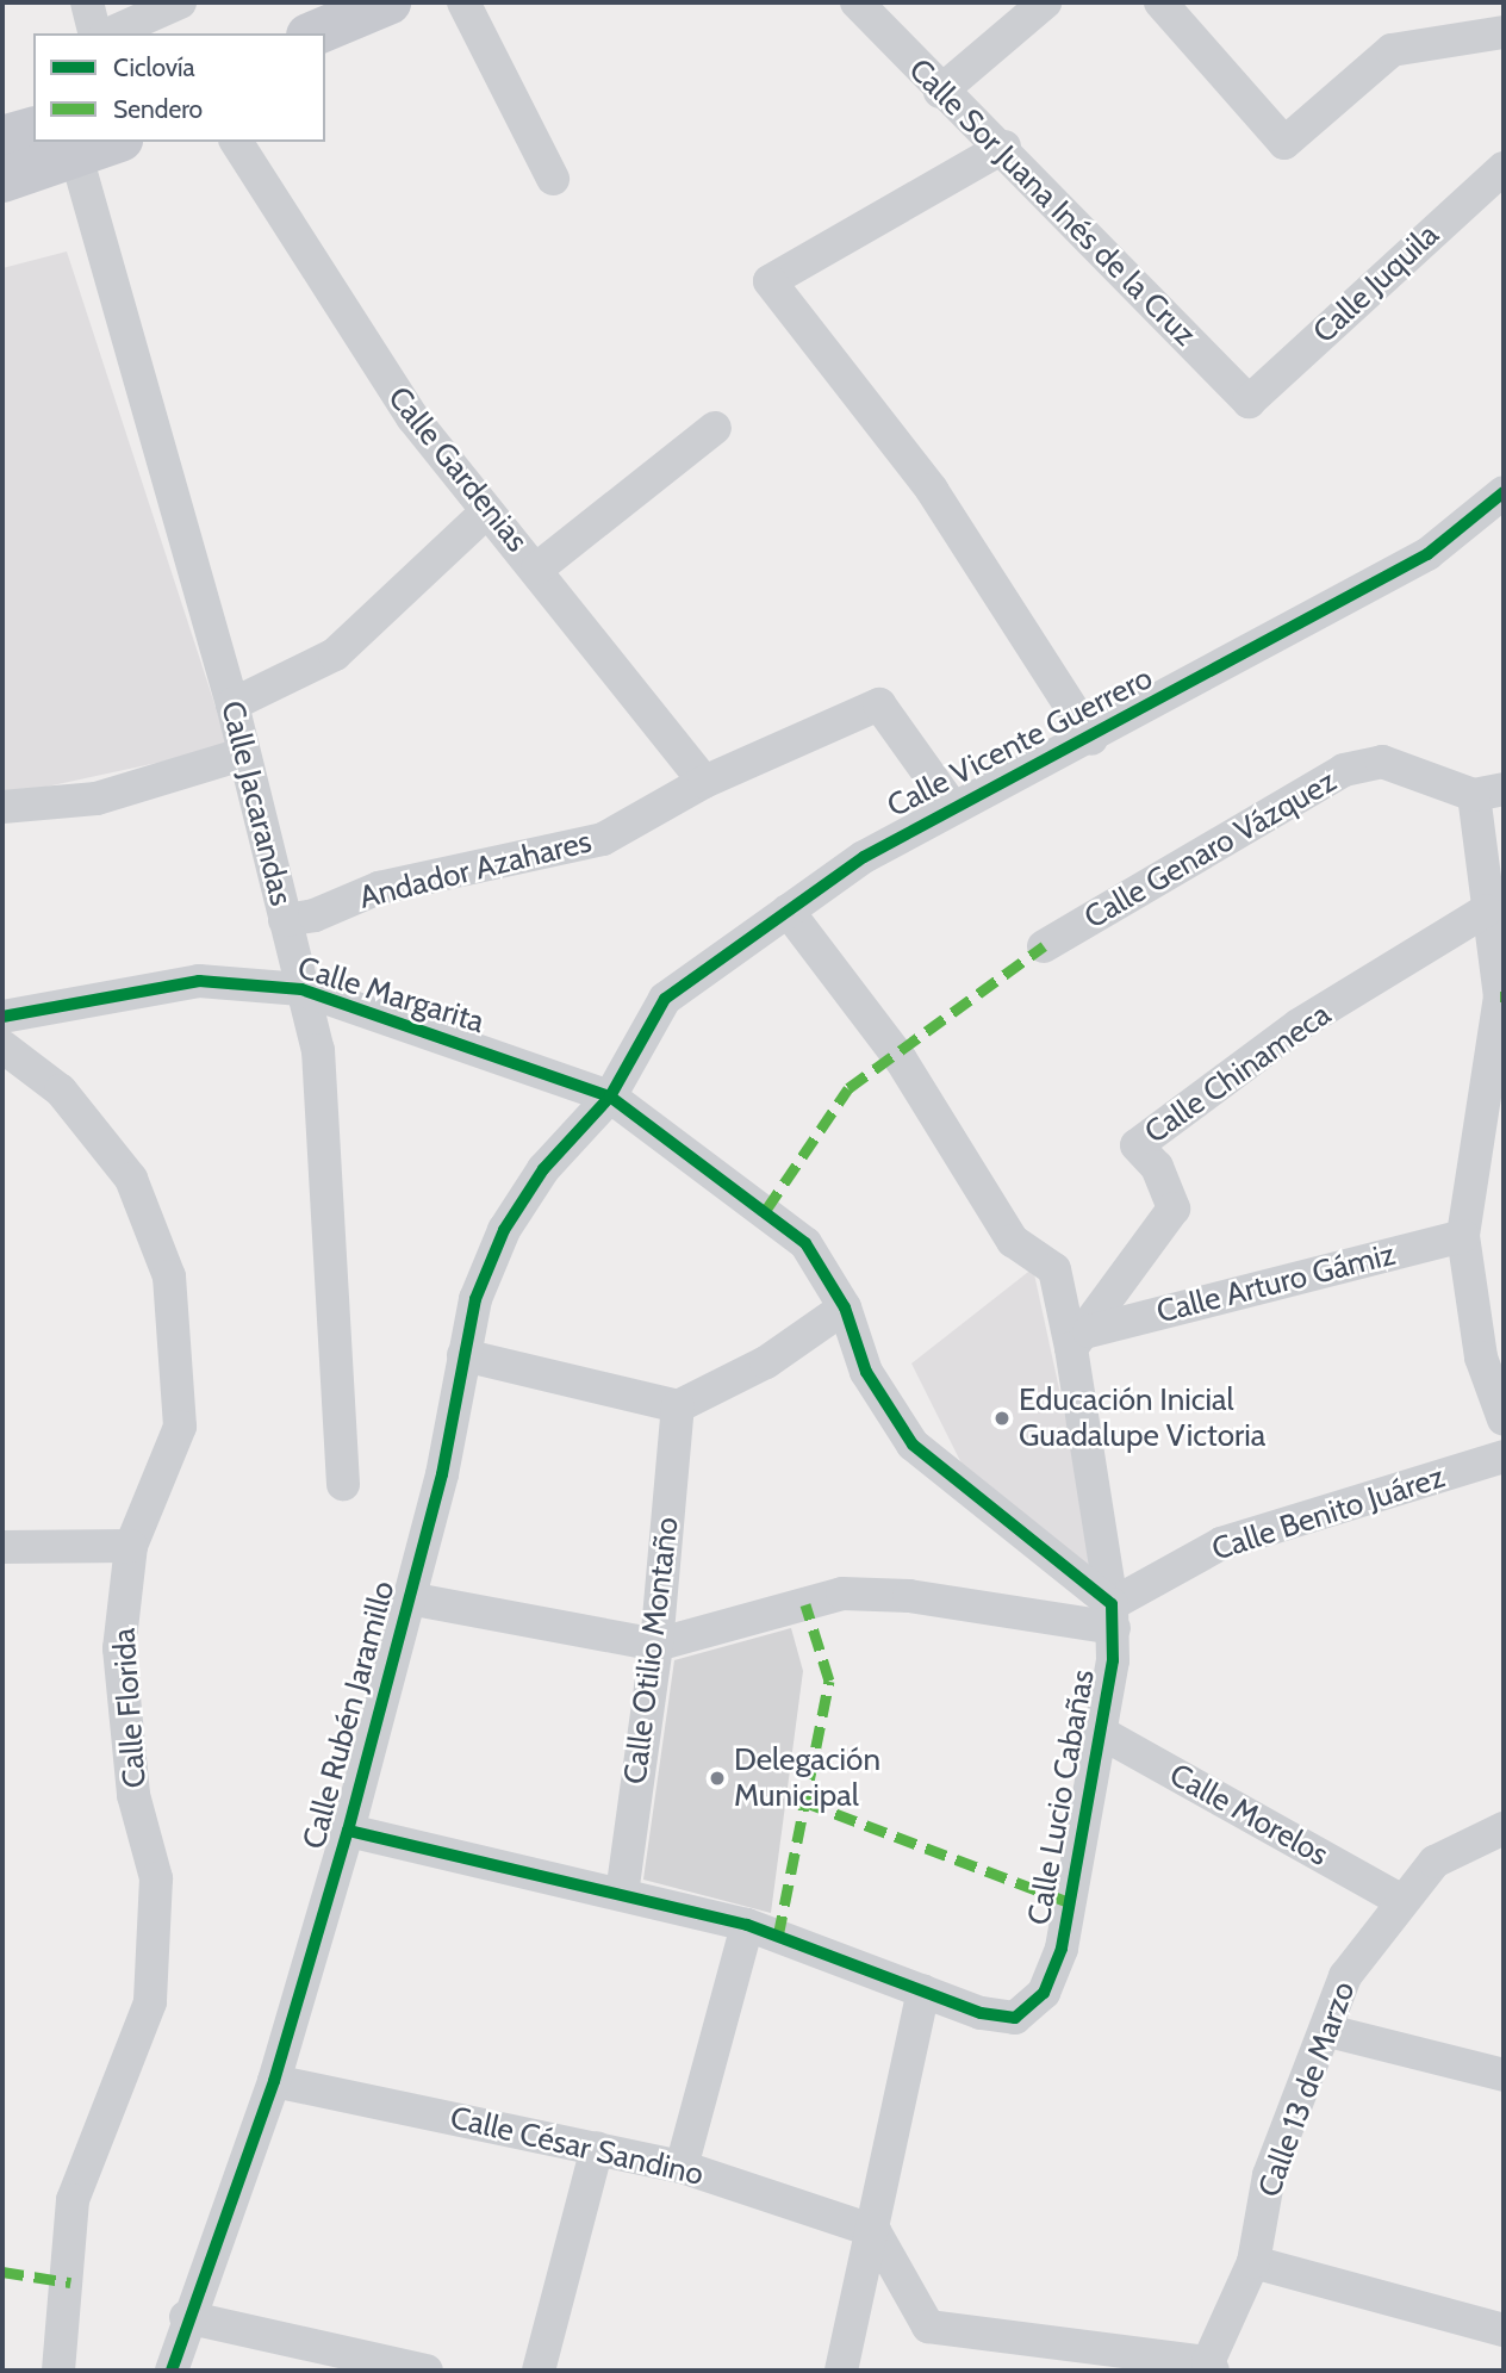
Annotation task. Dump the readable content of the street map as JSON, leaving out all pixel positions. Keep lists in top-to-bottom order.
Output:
{
  "streets": {
    "street": [
      "Calle Sor Juana Inés de la Cruz",
      "Calle Juquila",
      "Calle Gardenias",
      "Calle Vicente Guerrero",
      "Calle Jacarandas",
      "Calle Genaro Vázquez",
      "Andador Azahares",
      "Calle Margarita",
      "Calle Chinameca",
      "Calle Arturo Gámiz",
      "Calle Benito Juárez",
      "Calle Otilio Montaño",
      "Calle Florida",
      "Calle Rubén Jaramillo",
      "Calle Lucio Cabañas",
      "Calle Morelos",
      "Calle 13 de Marzo",
      "Calle César Sandino"
    ]
  },
  "crossings": [
    ["Calle Sor Juana Inés de la Cruz", "Calle Juquila"],
    ["Calle Gardenias", "Andador Azahares"],
    ["Calle Vicente Guerrero", "Andador Azahares"],
    ["Calle Vicente Guerrero", "Calle Margarita"],
    ["Calle Vicente Guerrero", "Calle Rubén Jaramillo"],
    ["Calle Vicente Guerrero", "Calle Lucio Cabañas"],
    ["Calle Jacarandas", "Andador Azahares"],
    ["Calle Jacarandas", "Calle Margarita"],
    ["Calle Margarita", "Calle Rubén Jaramillo"],
    ["Calle Chinameca", "Calle Arturo Gámiz"],
    ["Calle Chinameca", "Calle Lucio Cabañas"],
    ["Calle Arturo Gámiz", "Calle Lucio Cabañas"],
    ["Calle Benito Juárez", "Calle Lucio Cabañas"],
    ["Calle Otilio Montaño", "Calle Lucio Cabañas"],
    ["Calle Rubén Jaramillo", "Calle Lucio Cabañas"],
    ["Calle Rubén Jaramillo", "Calle César Sandino"],
    ["Calle Lucio Cabañas", "Calle Morelos"],
    ["Calle Morelos", "Calle 13 de Marzo"],
    ["Calle 13 de Marzo", "Calle César Sandino"]
  ],
  "places": ["Educación Inicial Guadalupe Victoria", "Delegación Municipal"],
  "legend": ["Ciclovía", "Sendero"]
}
